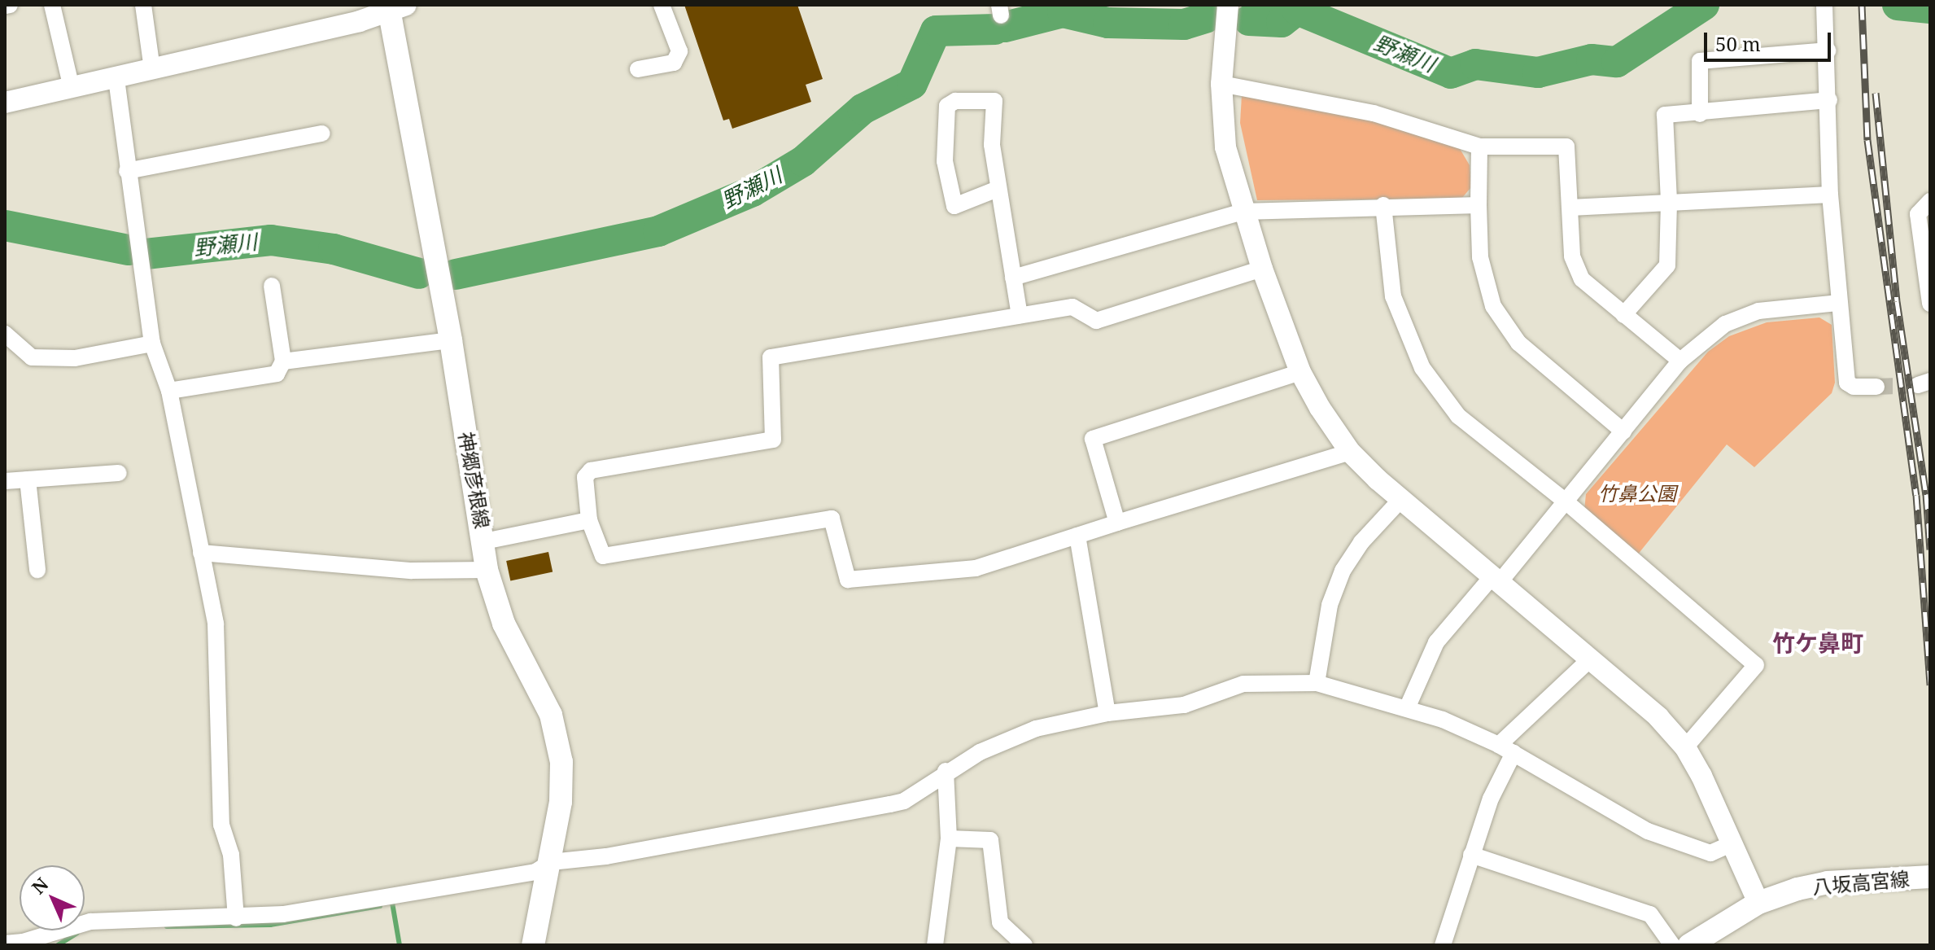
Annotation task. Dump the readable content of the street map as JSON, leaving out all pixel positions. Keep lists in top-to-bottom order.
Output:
{
  "streets": {
    "main road": ["神郷彦根線", "八坂高宮線"]
  },
  "districts": ["竹ケ鼻町"],
  "water": ["野瀬川"],
  "parks": ["竹鼻公園"],
  "scale_bar": "50 m",
  "north": "top left"
}
